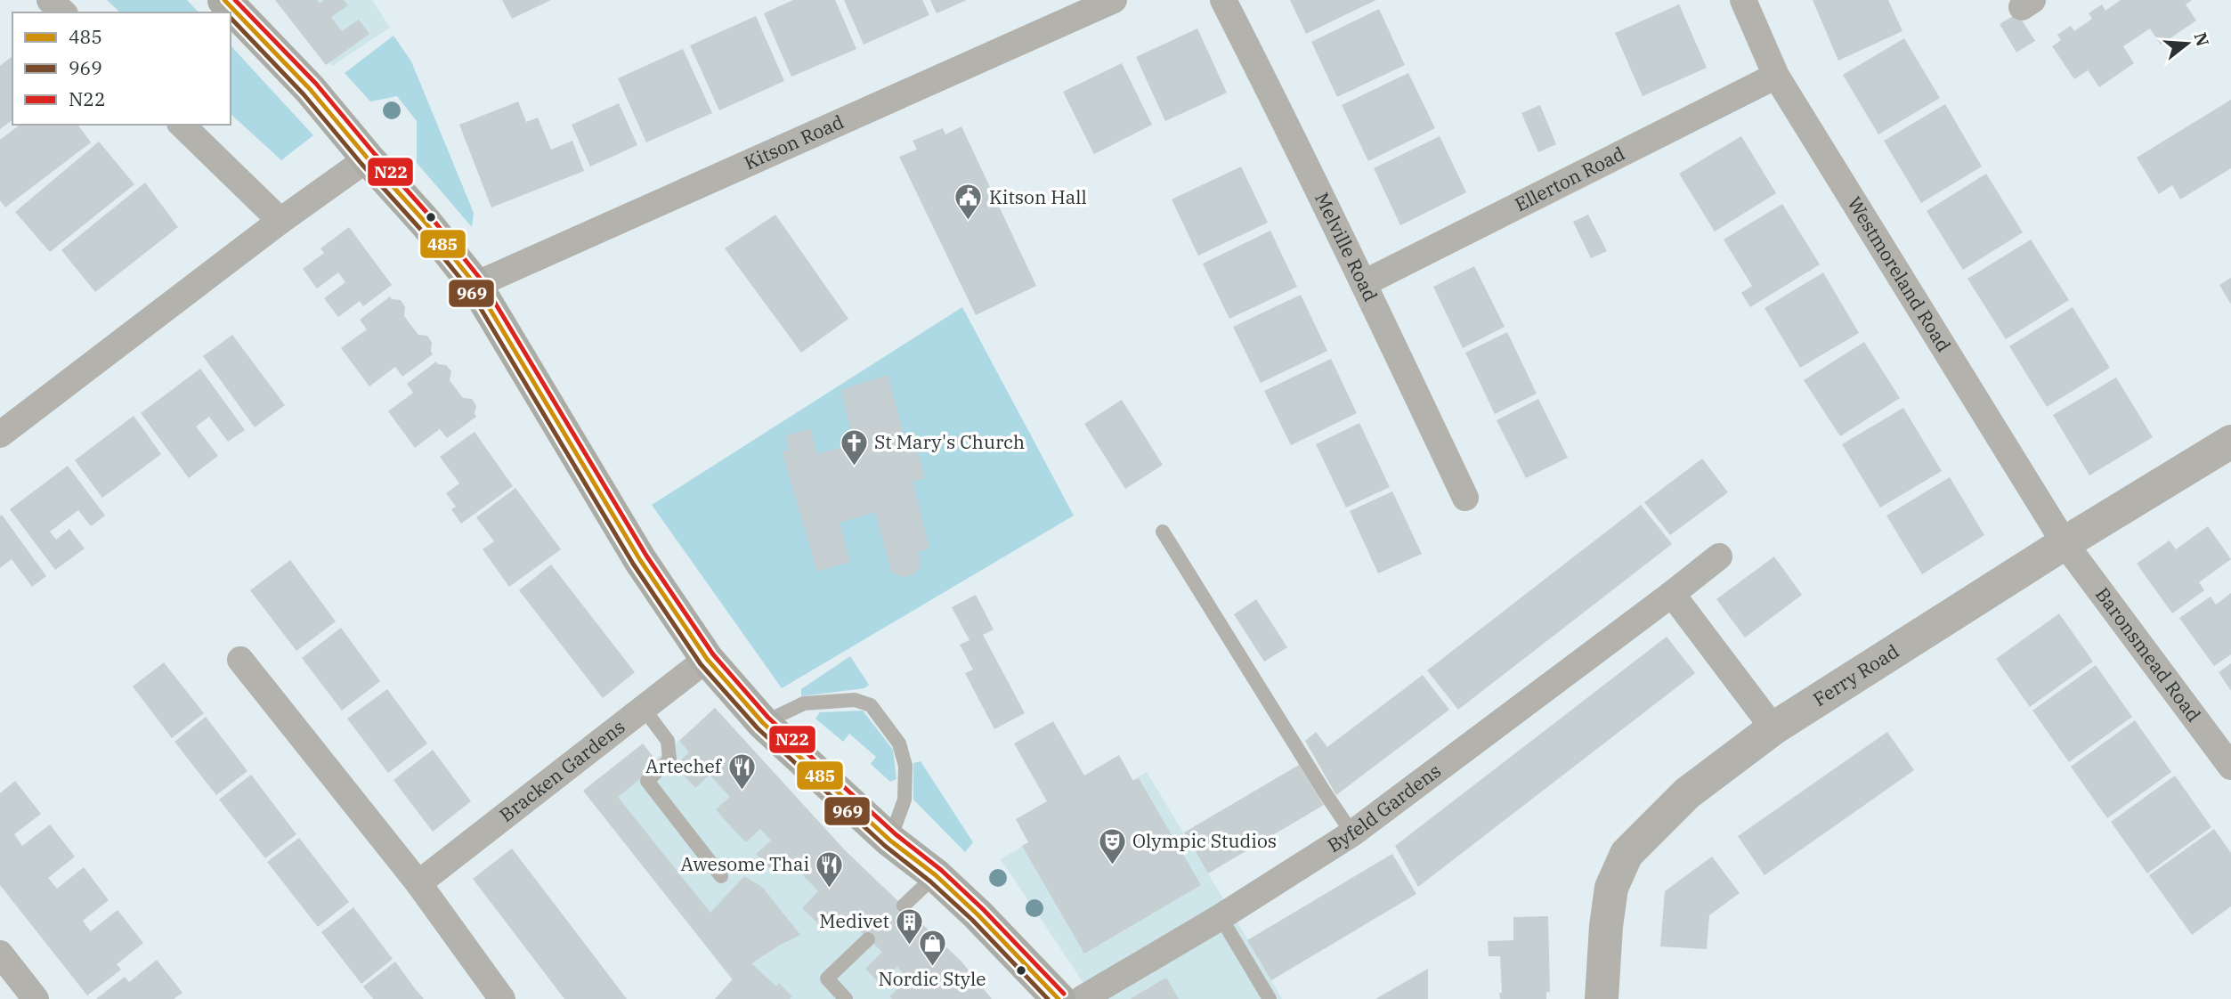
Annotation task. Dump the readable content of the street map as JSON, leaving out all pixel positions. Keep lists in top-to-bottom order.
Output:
{
  "streets": {
    "street": [
      "Kitson Road",
      "Ellerton Road",
      "Melville Road",
      "Westmoreland Road",
      "Baronsmead Road",
      "Ferry Road",
      "Bracken Gardens",
      "Byfeld Gardens"
    ]
  },
  "crossings": [
    ["Ellerton Road", "Melville Road"],
    ["Ellerton Road", "Westmoreland Road"],
    ["Westmoreland Road", "Baronsmead Road"],
    ["Westmoreland Road", "Ferry Road"],
    ["Baronsmead Road", "Ferry Road"]
  ],
  "places": {
    "public building": ["Kitson Hall"],
    "church": ["St Mary's Church"],
    "restaurant": ["Artechef", "Awesome Thai"],
    "theatre": ["Olympic Studios"],
    "building": ["Medivet"],
    "shop": ["Nordic Style"]
  },
  "lines": ["transit line 485", "transit line N22", "transit line 969"],
  "legend": ["485", "969", "N22"],
  "north": "right"
}
